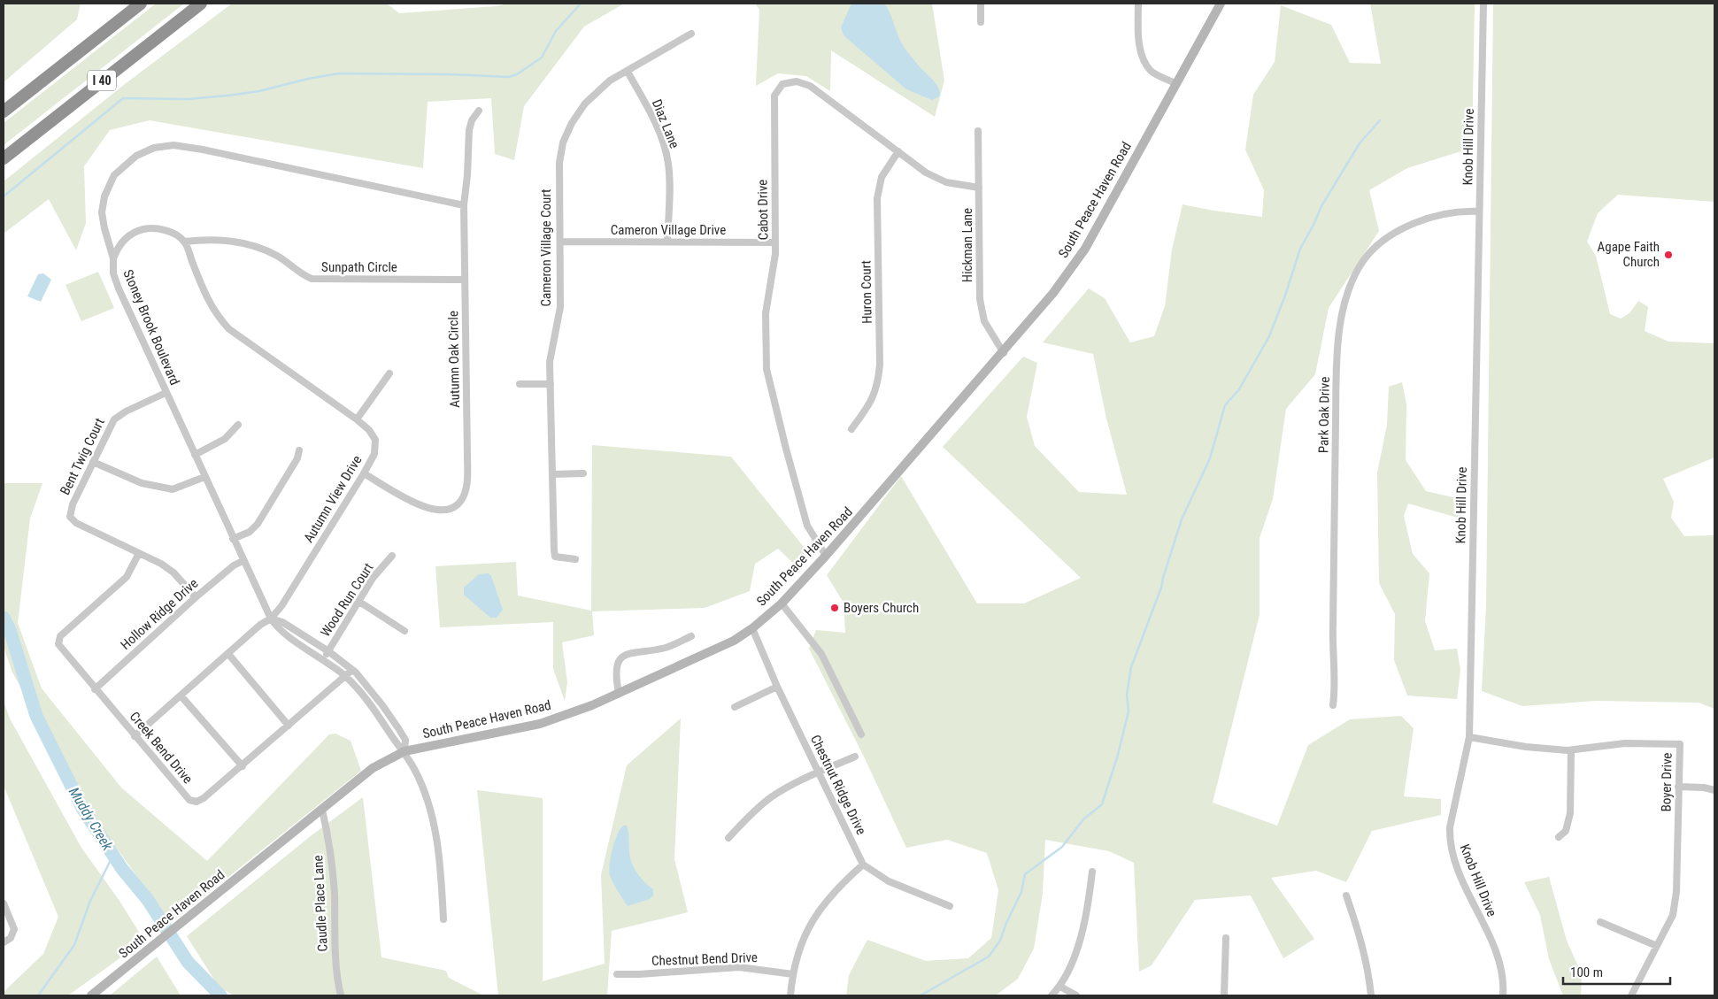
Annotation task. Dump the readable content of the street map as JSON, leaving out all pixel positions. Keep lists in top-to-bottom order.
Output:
{
  "streets": {
    "highway": ["I 40"],
    "main road": ["South Peace Haven Road"],
    "street": [
      "Diaz Lane",
      "Knob Hill Drive",
      "Cabot Drive",
      "Cameron Village Drive",
      "Hickman Lane",
      "Cameron Village Court",
      "Sunpath Circle",
      "Huron Court",
      "Stoney Brook Boulevard",
      "Autumn Oak Circle",
      "Park Oak Drive",
      "Bent Twig Court",
      "Autumn View Drive",
      "Wood Run Court",
      "Hollow Ridge Drive",
      "Creek Bend Drive",
      "Boyer Drive",
      "Chestnut Ridge Drive",
      "Caudle Place Lane",
      "Chestnut Bend Drive"
    ]
  },
  "crossings": [
    ["Diaz Lane", "Cameron Village Drive"],
    ["Diaz Lane", "Cameron Village Court"],
    ["Knob Hill Drive", "Park Oak Drive"],
    ["Knob Hill Drive", "Boyer Drive"],
    ["South Peace Haven Road", "Cabot Drive"],
    ["South Peace Haven Road", "Hickman Lane"],
    ["South Peace Haven Road", "Stoney Brook Boulevard"],
    ["South Peace Haven Road", "Chestnut Ridge Drive"],
    ["South Peace Haven Road", "Caudle Place Lane"],
    ["Cabot Drive", "Cameron Village Drive"],
    ["Cabot Drive", "Hickman Lane"],
    ["Cabot Drive", "Huron Court"],
    ["Cameron Village Drive", "Cameron Village Court"],
    ["Sunpath Circle", "Autumn Oak Circle"],
    ["Sunpath Circle", "Autumn View Drive"],
    ["Stoney Brook Boulevard", "Autumn Oak Circle"],
    ["Stoney Brook Boulevard", "Bent Twig Court"],
    ["Stoney Brook Boulevard", "Autumn View Drive"],
    ["Stoney Brook Boulevard", "Wood Run Court"],
    ["Stoney Brook Boulevard", "Hollow Ridge Drive"],
    ["Stoney Brook Boulevard", "Creek Bend Drive"],
    ["Autumn Oak Circle", "Autumn View Drive"],
    ["Bent Twig Court", "Hollow Ridge Drive"],
    ["Bent Twig Court", "Creek Bend Drive"],
    ["Autumn View Drive", "Creek Bend Drive"],
    ["Hollow Ridge Drive", "Creek Bend Drive"]
  ],
  "water": ["Muddy Creek"],
  "places": ["Agape Faith Church", "Boyers Church"],
  "scale_bar": "100 m"
}
